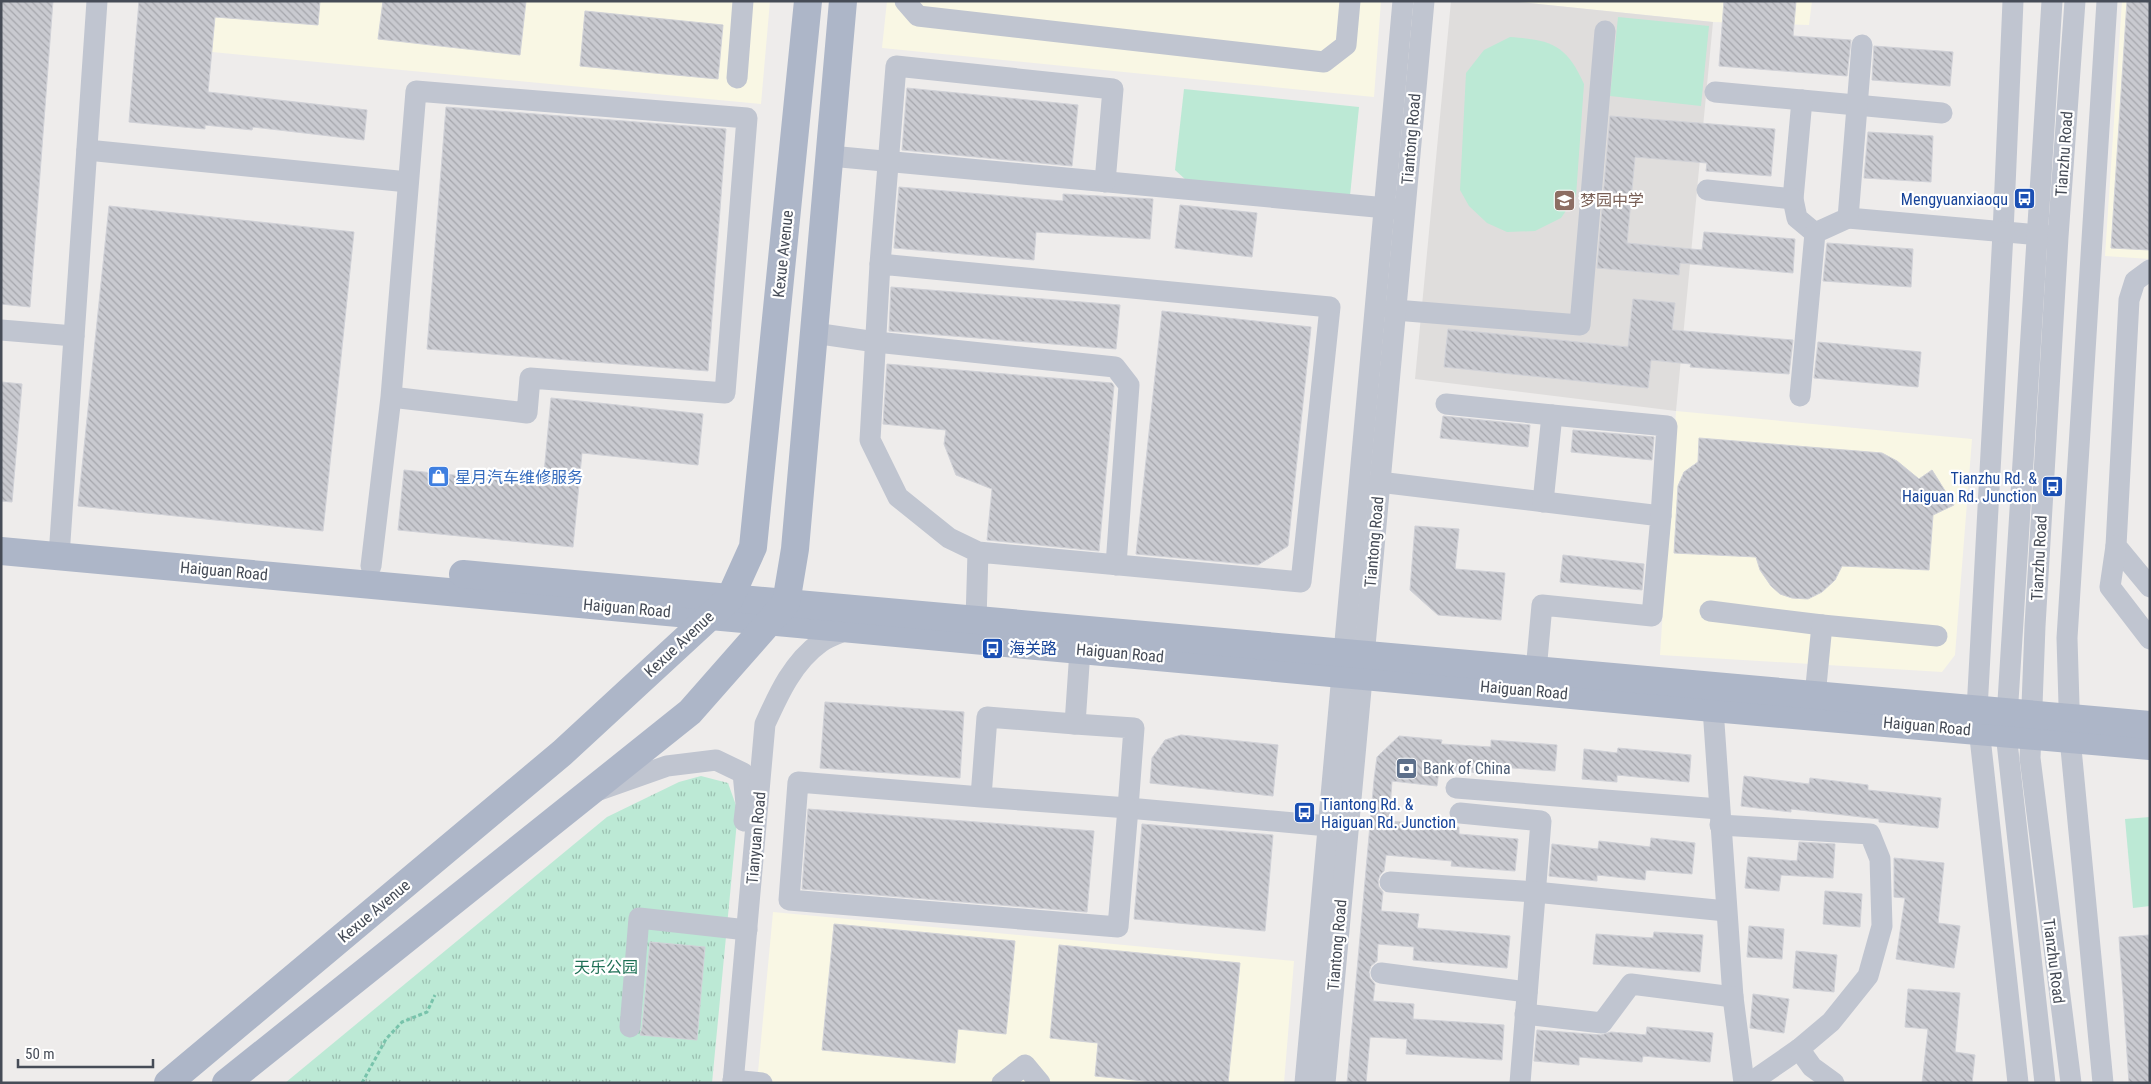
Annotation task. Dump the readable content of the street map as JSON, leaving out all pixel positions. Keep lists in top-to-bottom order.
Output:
{
  "streets": {
    "main road": ["Kexue Avenue", "Haiguan Road"],
    "street": ["Tiantong Road", "Tianzhu Road", "Tianyuan Road"]
  },
  "crossings": [
    ["Tiantong Road", "Haiguan Road"],
    ["Tianzhu Road", "Haiguan Road"],
    ["Kexue Avenue", "Haiguan Road"],
    ["Haiguan Road", "Tianyuan Road"]
  ],
  "parks": ["天乐公园"],
  "places": {
    "bus stop": [
      "Mengyuanxiaoqu",
      "Tianzhu Rd. & Haiguan Rd. Junction",
      "海关路",
      "Tiantong Rd. & Haiguan Rd. Junction"
    ],
    "school or university": ["梦园中学"],
    "shop": ["星月汽车维修服务"],
    "bank": ["Bank of China"]
  },
  "scale_bar": "50 m"
}
